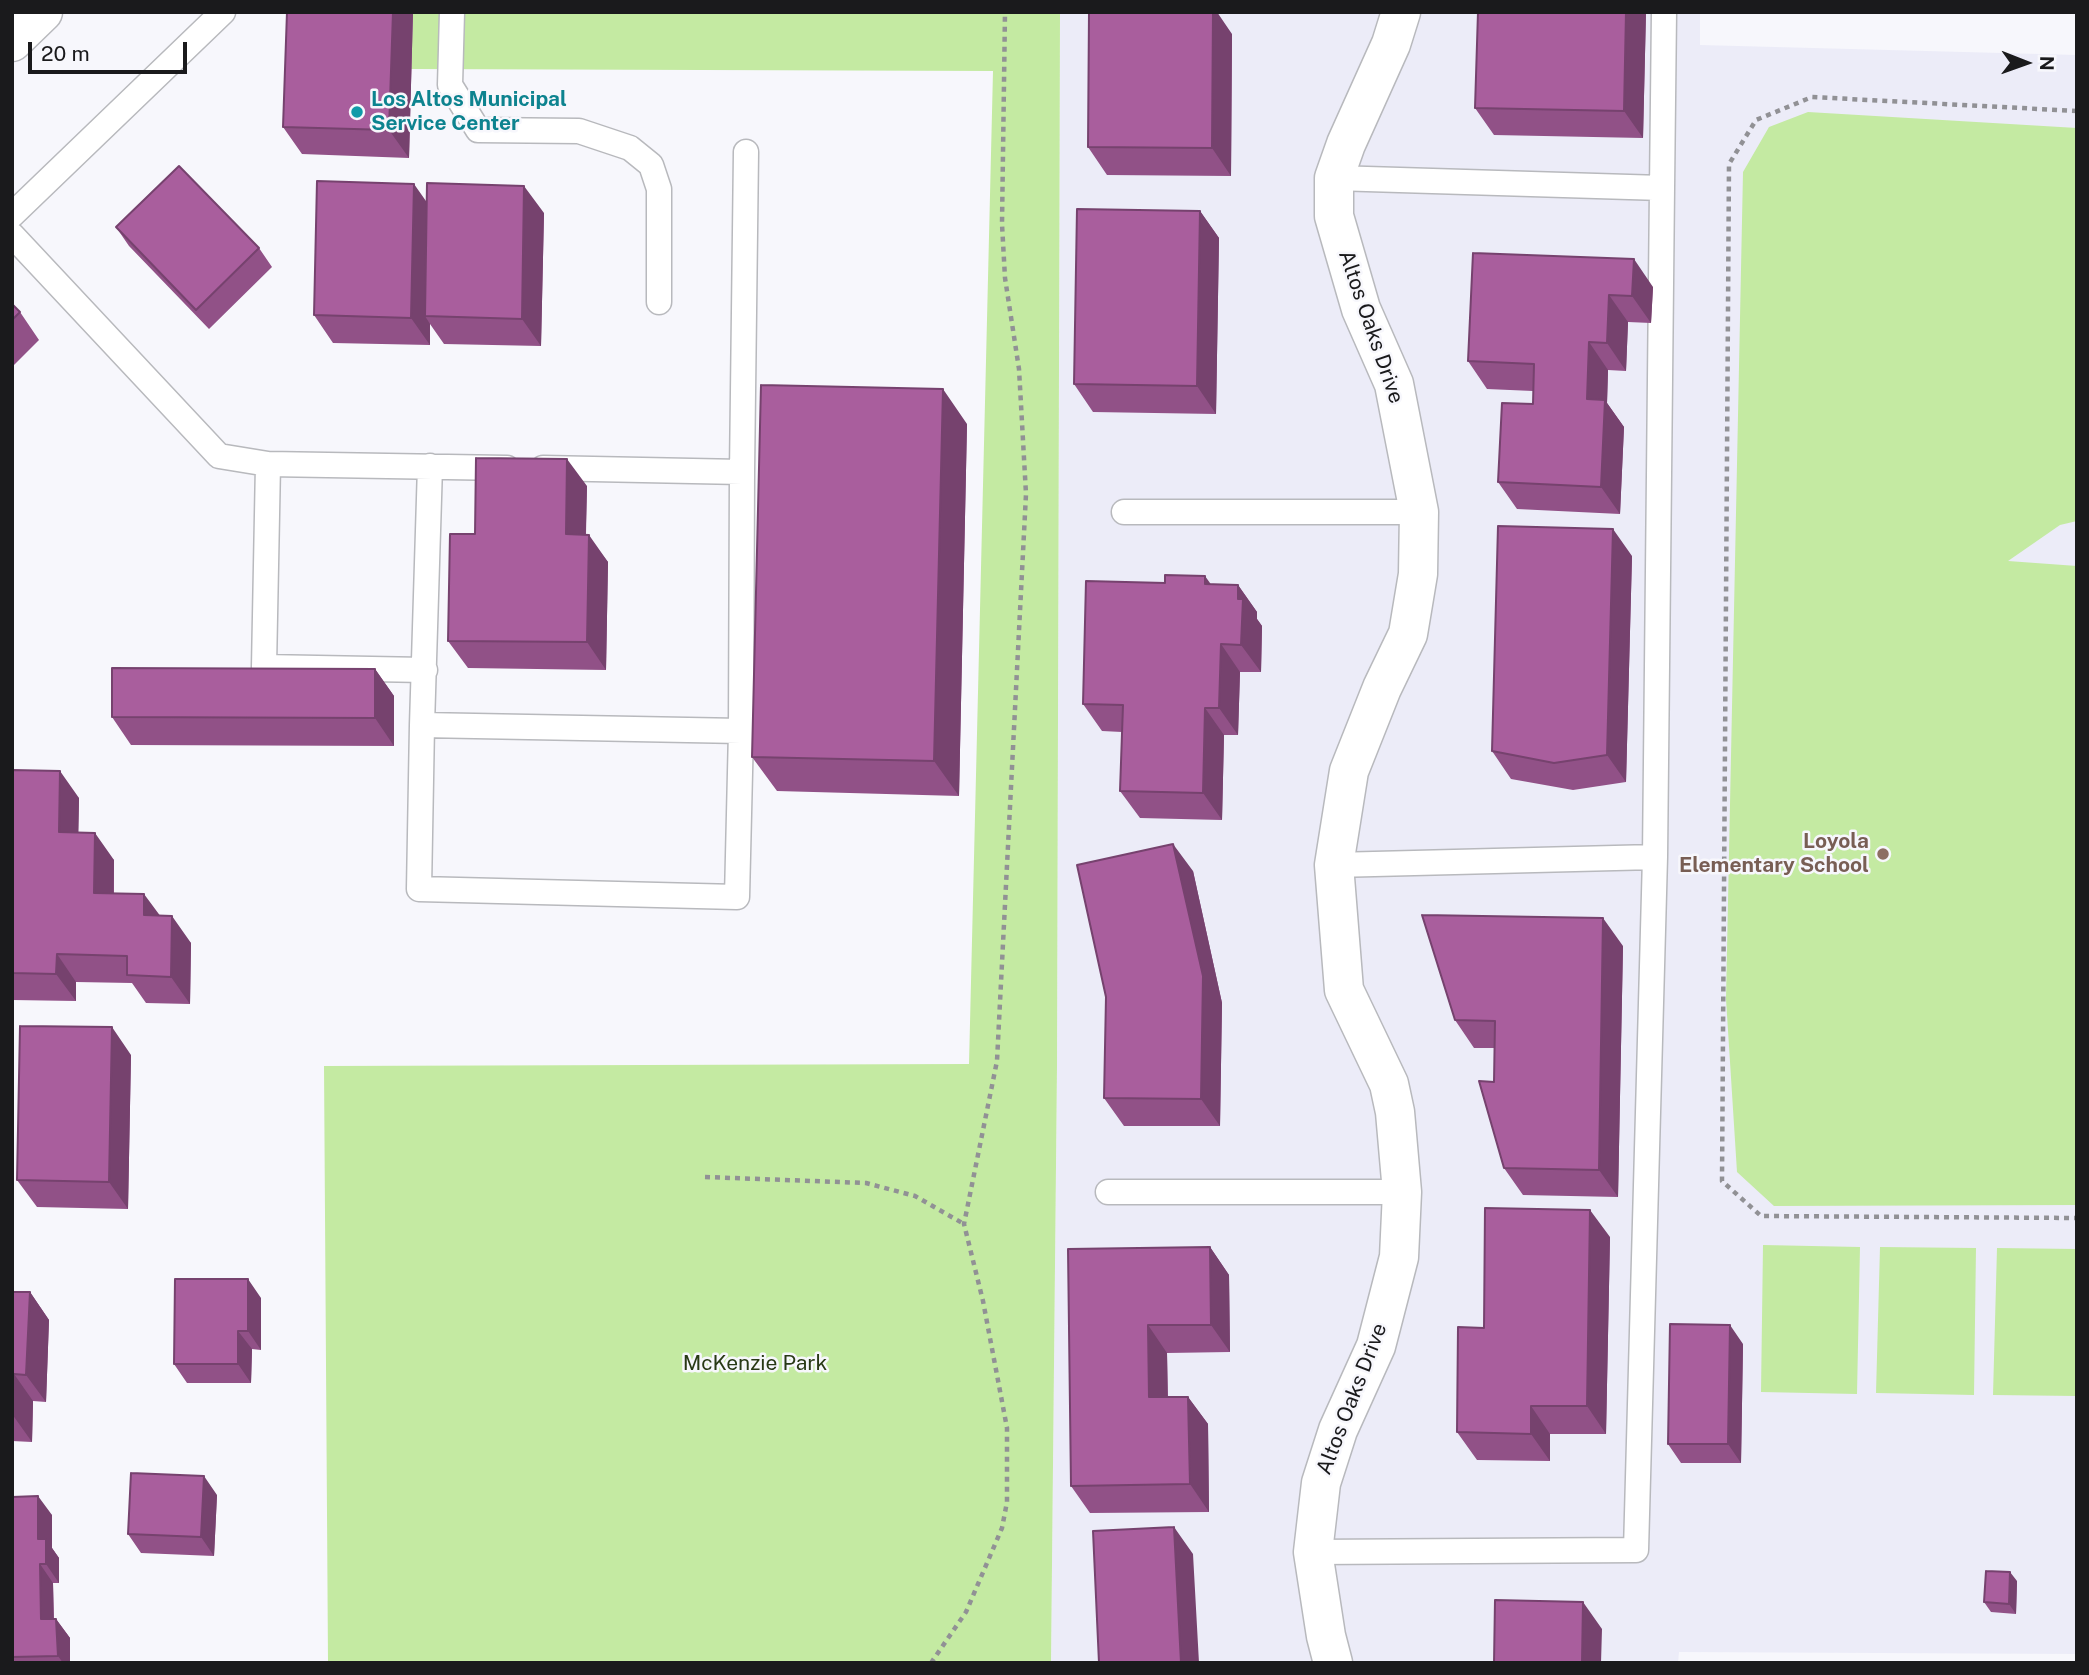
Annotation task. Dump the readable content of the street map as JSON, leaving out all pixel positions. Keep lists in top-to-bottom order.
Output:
{
  "streets": {
    "street": ["Altos Oaks Drive"]
  },
  "parks": ["McKenzie Park"],
  "places": ["Los Altos Municipal Service Center", "Loyola Elementary School"],
  "scale_bar": "20 m",
  "north": "right"
}
